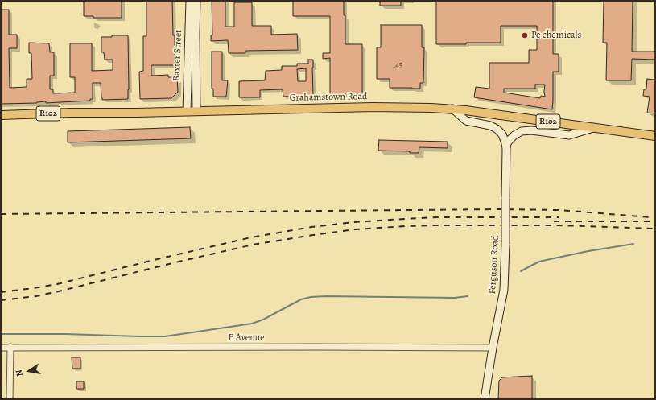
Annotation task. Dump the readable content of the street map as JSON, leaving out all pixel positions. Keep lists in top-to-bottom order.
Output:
{
  "streets": {
    "main road": [
      "Baxter Street",
      "Grahamstown Road",
      "R102",
      "Ferguson Road"
    ],
    "street": ["E Avenue"]
  },
  "crossings": [
    ["Baxter Street", "Grahamstown Road"],
    ["Grahamstown Road", "Ferguson Road"],
    ["Ferguson Road", "E Avenue"]
  ],
  "places": ["Pe chemicals"],
  "house_numbers": ["145"],
  "north": "left"
}
